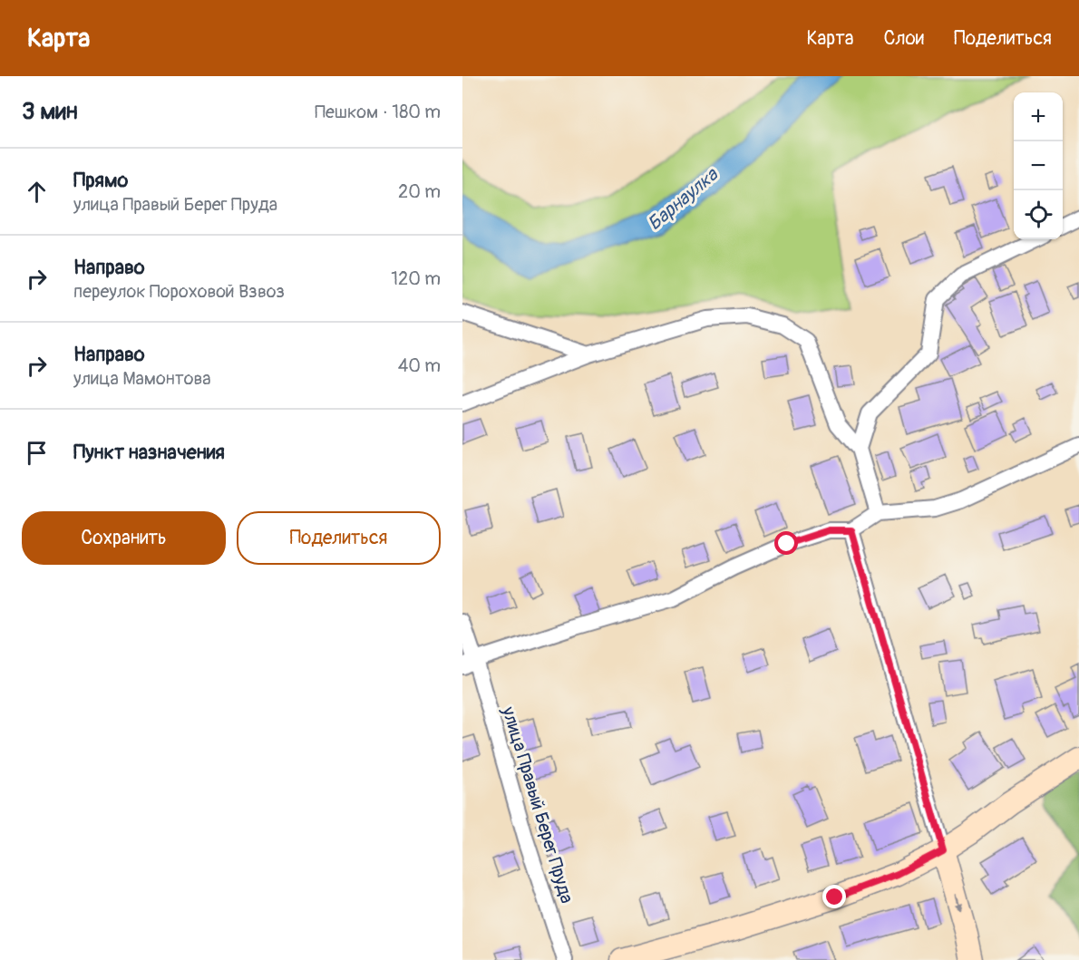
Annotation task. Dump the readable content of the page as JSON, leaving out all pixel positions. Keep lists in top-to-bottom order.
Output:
{
  "streets": {
    "street": ["улица Правый Берег Пруда"]
  },
  "water": ["Барнаулка"],
  "page": {
    "header": "Карта",
    "nav": ["Карта", "Слои", "Поделиться"],
    "heading": ["3 мин", "Пешком · 180 m"],
    "map_buttons": ["+", "−"],
    "list": [
      ["Прямо", "улица Правый Берег Пруда", "20 m"],
      ["Направо", "переулок Пороховой Взвоз", "120 m"],
      ["Направо", "улица Мамонтова", "40 m"],
      "Пункт назначения"
    ],
    "buttons": ["Сохранить", "Поделиться"]
  }
}
